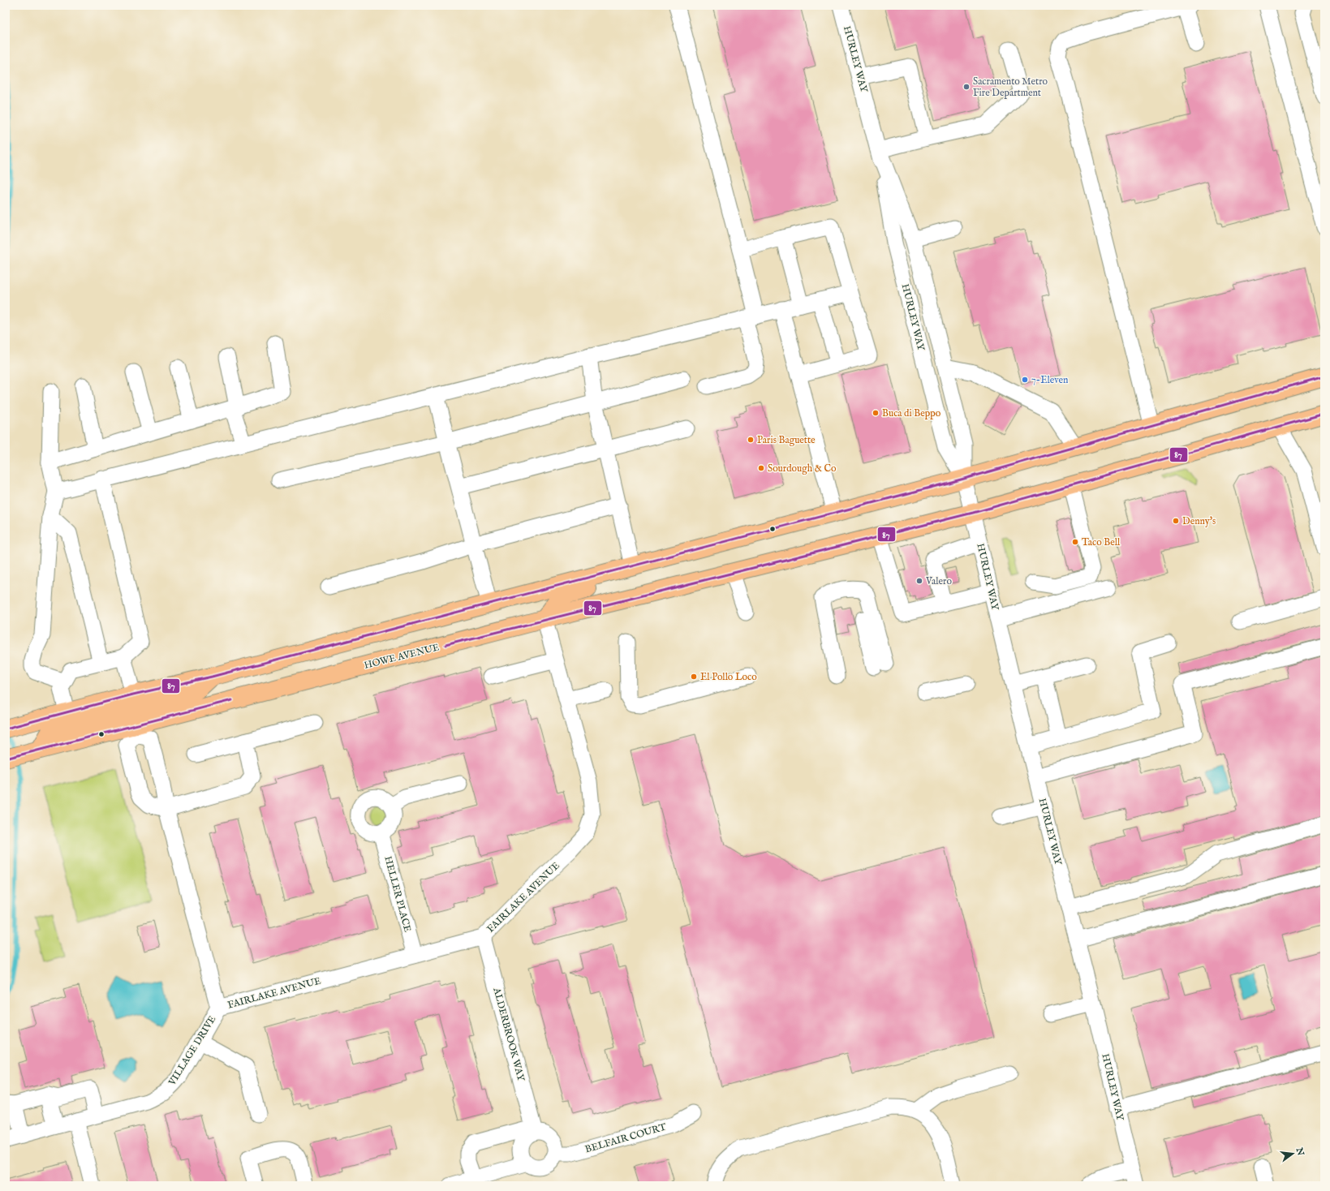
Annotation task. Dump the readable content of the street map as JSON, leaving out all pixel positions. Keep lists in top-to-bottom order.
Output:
{
  "streets": {
    "main road": ["HOWE AVENUE"],
    "street": [
      "HURLEY WAY",
      "HELLER PLACE",
      "FAIRLAKE AVENUE",
      "ALDERBROOK WAY",
      "VILLAGE DRIVE",
      "BELFAIR COURT"
    ]
  },
  "crossings": [
    ["HURLEY WAY", "HOWE AVENUE"],
    ["HOWE AVENUE", "FAIRLAKE AVENUE"],
    ["HOWE AVENUE", "VILLAGE DRIVE"],
    ["HELLER PLACE", "FAIRLAKE AVENUE"],
    ["FAIRLAKE AVENUE", "ALDERBROOK WAY"],
    ["FAIRLAKE AVENUE", "VILLAGE DRIVE"],
    ["ALDERBROOK WAY", "BELFAIR COURT"]
  ],
  "places": [
    "Sacramento Metro Fire Department",
    "7-Eleven",
    "Buca di Beppo",
    "Paris Baguette",
    "Sourdough & Co",
    "Denny's",
    "Taco Bell",
    "Valero",
    "El Pollo Loco"
  ],
  "lines": ["transit line 87"],
  "north": "right"
}
